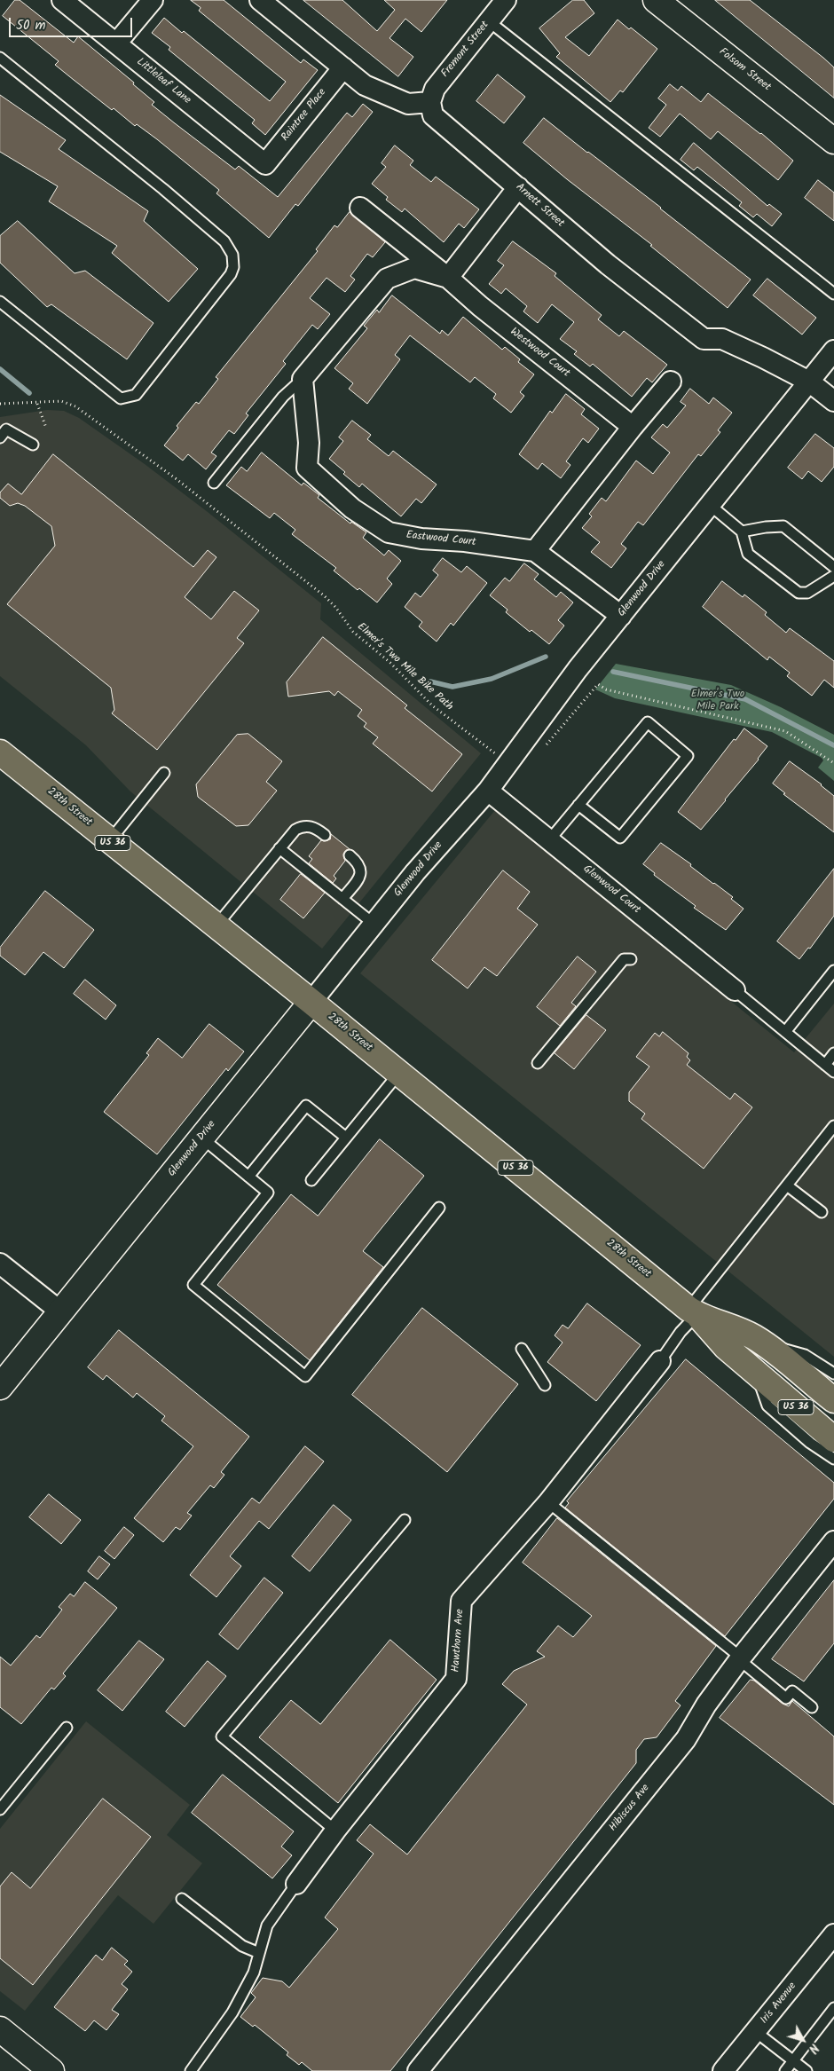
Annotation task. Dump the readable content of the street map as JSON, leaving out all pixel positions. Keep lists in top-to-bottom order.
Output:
{
  "streets": {
    "highway": ["28th Street", "US 36"],
    "street": [
      "Fremont Street",
      "Folsom Street",
      "Littleleaf Lane",
      "Raintree Place",
      "Arnett Street",
      "Westwood Court",
      "Eastwood Court",
      "Glenwood Drive",
      "Glenwood Court",
      "Hawthorn Ave",
      "Hibiscus Ave",
      "Iris Avenue"
    ],
    "path": ["Elmer's Two Mile Bike Path"]
  },
  "crossings": [
    ["Fremont Street", "Arnett Street"],
    ["Littleleaf Lane", "Raintree Place"],
    ["Arnett Street", "Glenwood Drive"],
    ["Eastwood Court", "Glenwood Drive"],
    ["Glenwood Drive", "Elmer's Two Mile Bike Path"],
    ["Glenwood Drive", "28th Street"],
    ["Glenwood Drive", "Glenwood Court"]
  ],
  "parks": ["Elmer's Two Mile Park"],
  "scale_bar": "50 m",
  "north": "bottom right"
}
